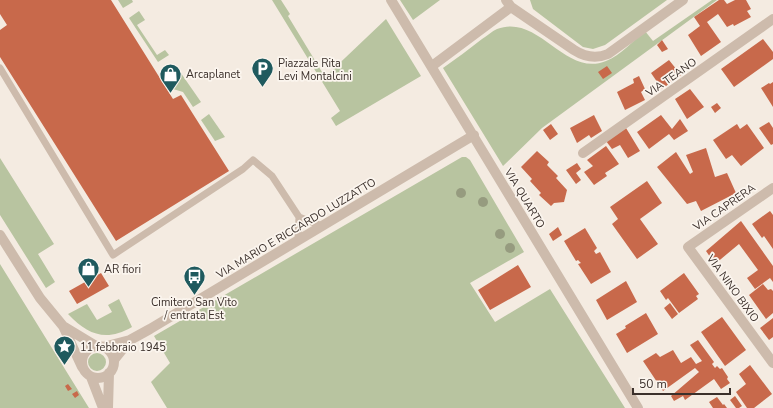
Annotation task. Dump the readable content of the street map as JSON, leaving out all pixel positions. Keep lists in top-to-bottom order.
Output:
{
  "streets": {
    "street": [
      "VIA TEANO",
      "VIA QUARTO",
      "VIA CAPRERA",
      "VIA MARIO E RICCARDO LUZZATTO",
      "VIA NINO BIXIO"
    ]
  },
  "crossings": [
    ["VIA QUARTO", "VIA MARIO E RICCARDO LUZZATTO"],
    ["VIA CAPRERA", "VIA NINO BIXIO"]
  ],
  "places": {
    "parking": ["Piazzale Rita Levi Montalcini"],
    "shop": ["Arcaplanet", "AR fiori"],
    "bus stop": ["Cimitero San Vito / entrata Est"],
    "place": ["11 febbraio 1945"]
  },
  "scale_bar": "50 m"
}
